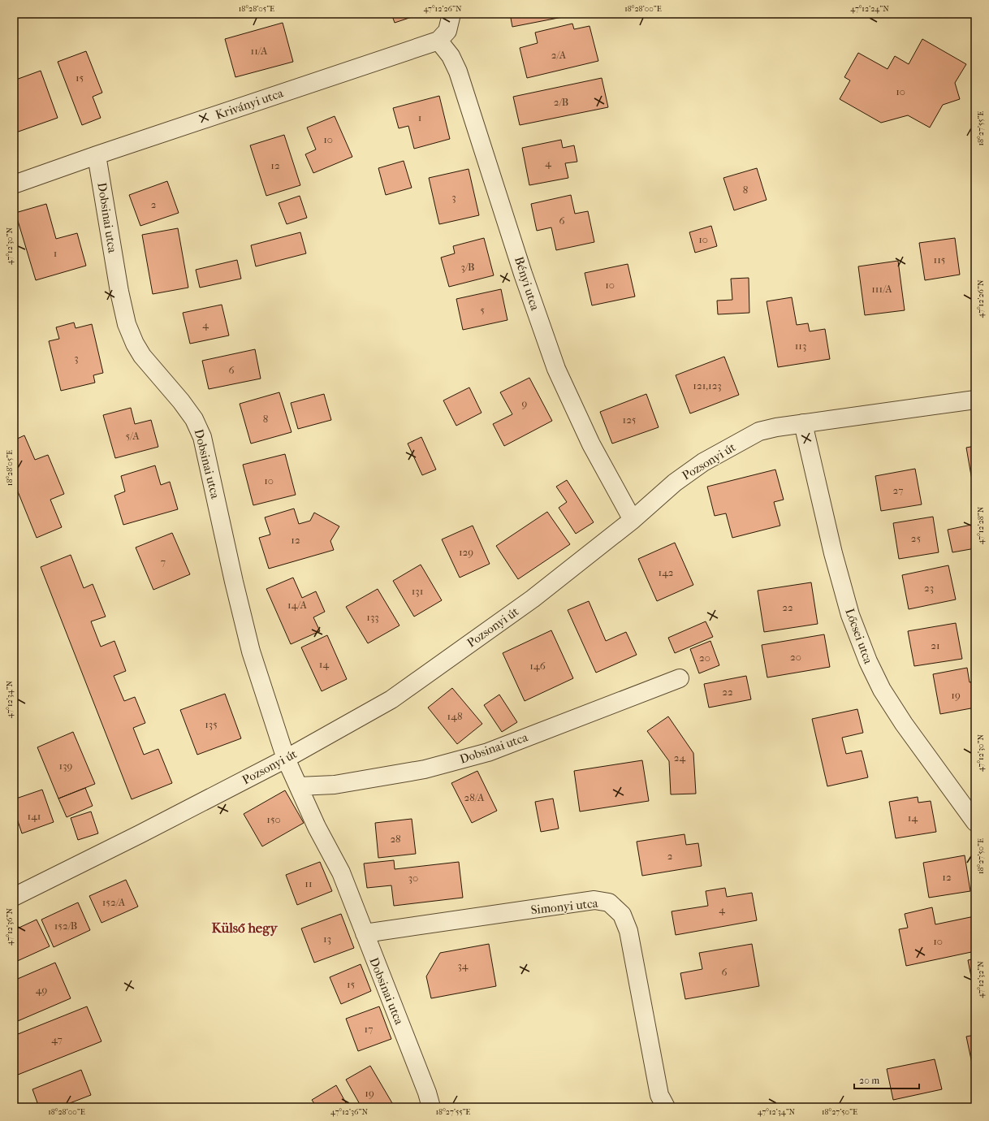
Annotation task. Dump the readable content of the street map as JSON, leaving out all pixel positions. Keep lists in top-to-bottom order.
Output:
{
  "streets": {
    "street": [
      "Kriványi utca",
      "Dobsinai utca",
      "Bényi utca",
      "Pozsonyi út",
      "Lőcsei utca",
      "Simonyi utca"
    ]
  },
  "crossings": [
    ["Kriványi utca", "Dobsinai utca"],
    ["Kriványi utca", "Bényi utca"],
    ["Dobsinai utca", "Pozsonyi út"],
    ["Dobsinai utca", "Simonyi utca"],
    ["Bényi utca", "Pozsonyi út"],
    ["Pozsonyi út", "Lőcsei utca"]
  ],
  "districts": ["Külső hegy"],
  "house_numbers": [
    "11/A",
    "2/A",
    "15",
    "10",
    "2/B",
    "1",
    "10",
    "4",
    "12",
    "8",
    "3",
    "2",
    "6",
    "10",
    "1",
    "115",
    "3/B",
    "10",
    "111/A",
    "5",
    "4",
    "113",
    "3",
    "6",
    "121,123",
    "9",
    "8",
    "125",
    "5/A",
    "10",
    "27",
    "25",
    "12",
    "129",
    "7",
    "142",
    "23",
    "131",
    "14/A",
    "22",
    "133",
    "21",
    "20",
    "20",
    "14",
    "146",
    "22",
    "19",
    "148",
    "135",
    "24",
    "139",
    "28/A",
    "141",
    "14",
    "150",
    "28",
    "2",
    "12",
    "30",
    "11",
    "152/A",
    "4",
    "152/B",
    "13",
    "10",
    "34",
    "6",
    "15",
    "49",
    "17",
    "47",
    "19"
  ],
  "scale_bar": "20 m",
  "coordinates": [
    "18°28'05\"E",
    "47°12'26\"N",
    "18°28'00\"E",
    "47°12'24\"N",
    "18°27'55\"E",
    "47°12'30\"N",
    "47°12'28\"N",
    "47°12'34\"N",
    "18°27'50\"E",
    "47°12'36\"N",
    "47°12'32\"N"
  ]
}
